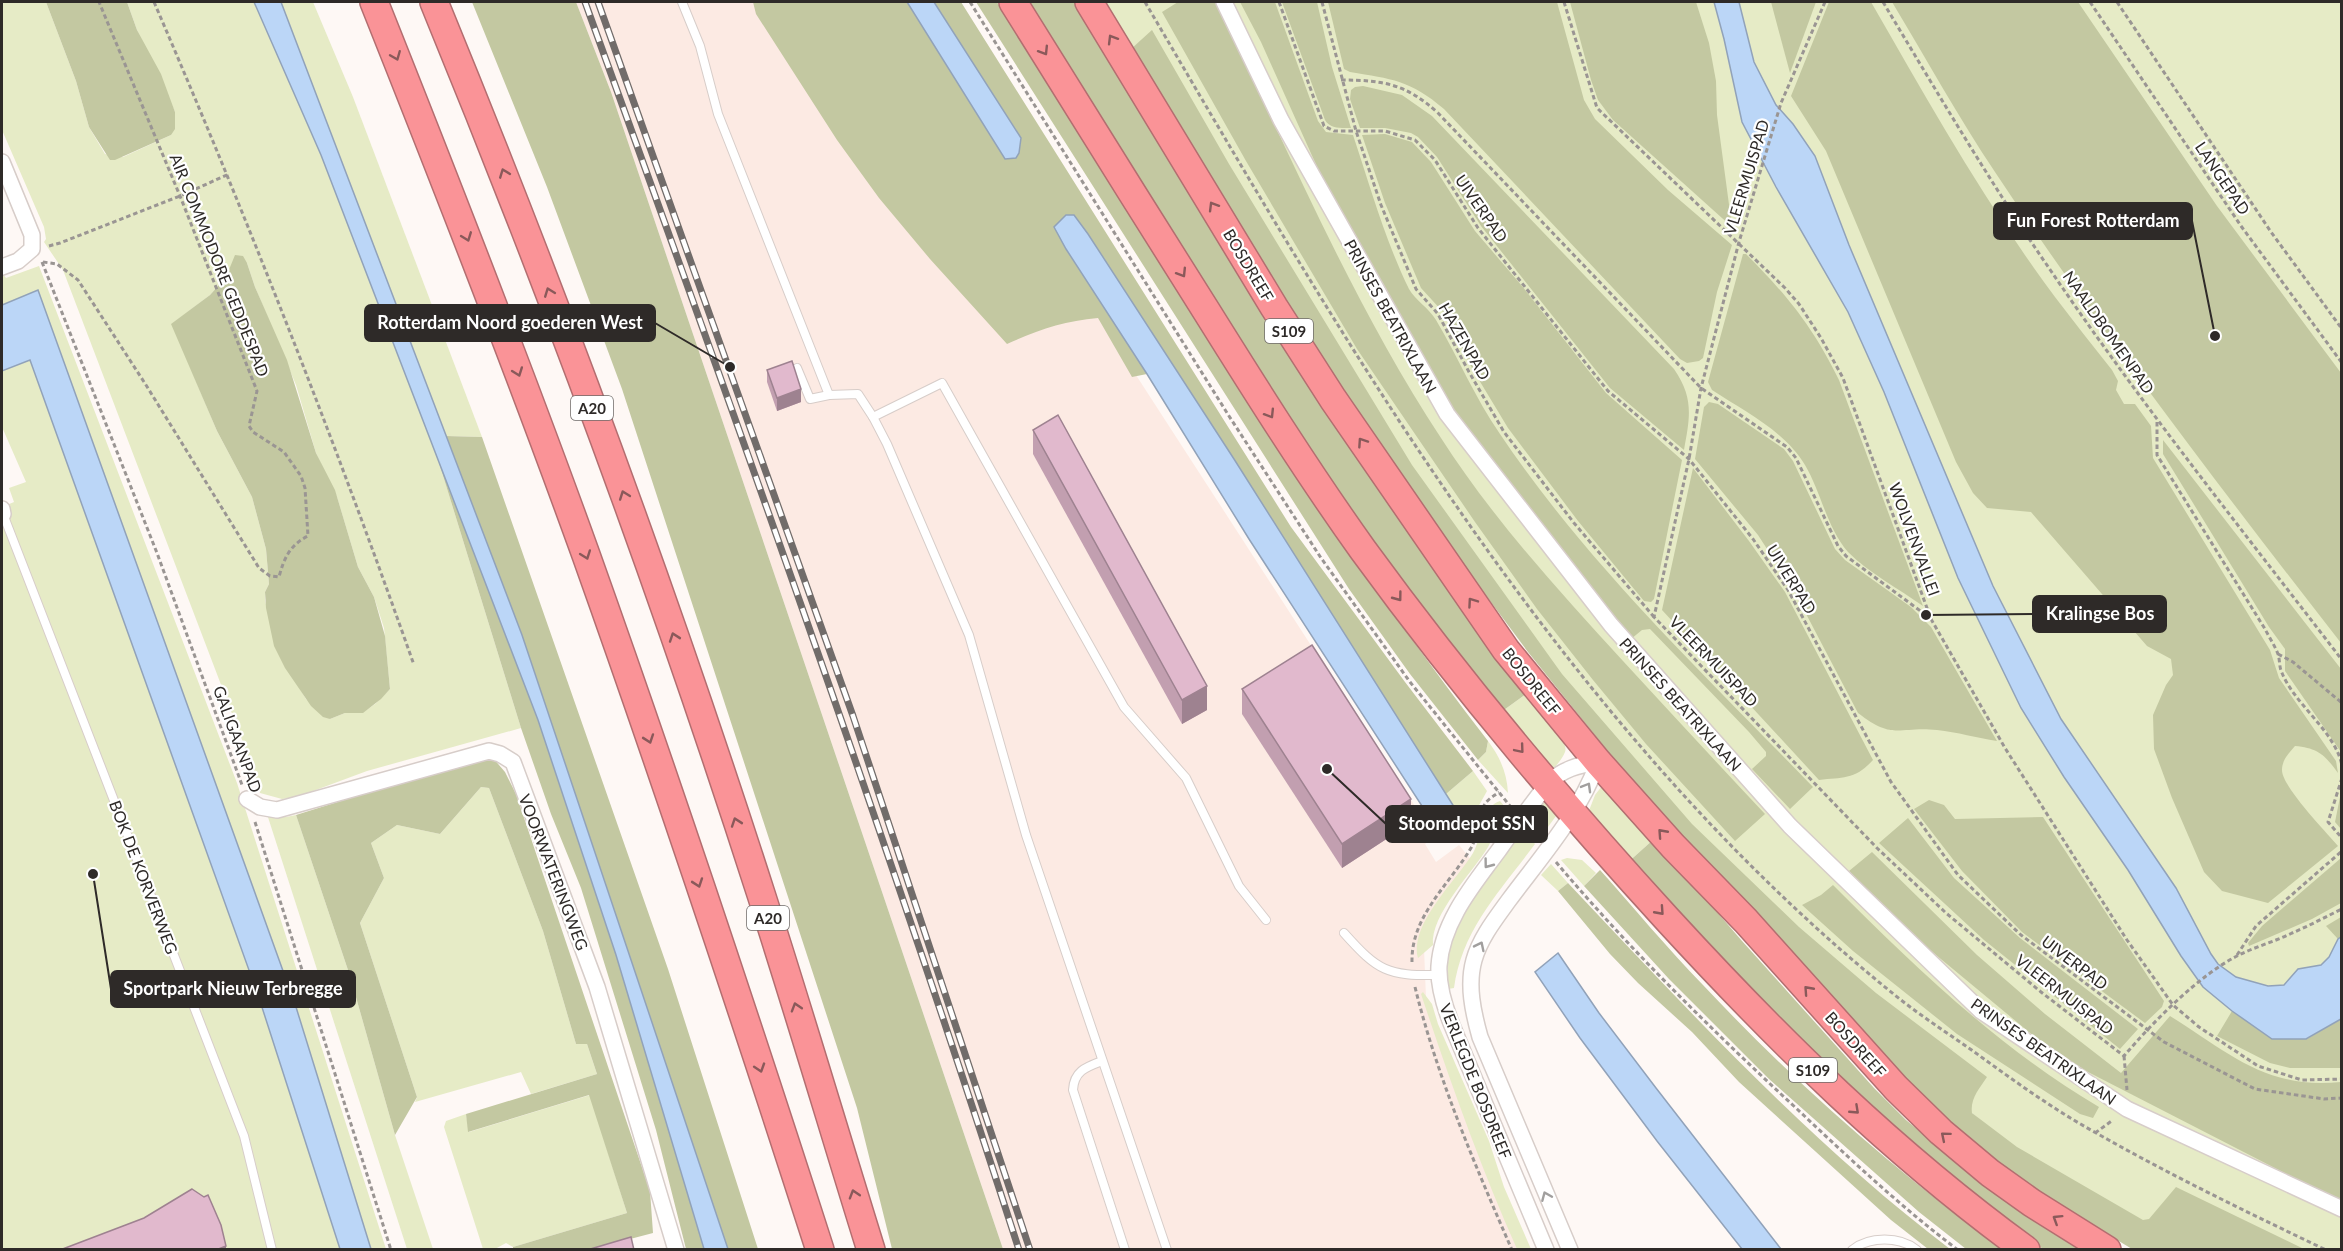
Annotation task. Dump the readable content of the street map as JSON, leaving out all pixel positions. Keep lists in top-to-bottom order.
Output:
{
  "streets": {
    "highway": ["BOSDREEF", "S109", "A20"],
    "street": ["PRINSES BEATRIXLAAN", "VOORWATERINGWEG", "VERLEGDE BOSDREEF"],
    "lane": ["BOK DE KORVERWEG"],
    "path": [
      "VLEERMUISPAD",
      "LANGEPAD",
      "UIVERPAD",
      "AIR COMMODORE GEDDESPAD",
      "NAALDBOMENPAD",
      "HAZENPAD",
      "WOLVENVALLEI",
      "GALIGAANPAD"
    ]
  },
  "crossings": [
    ["VLEERMUISPAD", "UIVERPAD"],
    ["VLEERMUISPAD", "HAZENPAD"],
    ["VLEERMUISPAD", "WOLVENVALLEI"],
    ["UIVERPAD", "HAZENPAD"],
    ["UIVERPAD", "WOLVENVALLEI"],
    ["AIR COMMODORE GEDDESPAD", "GALIGAANPAD"],
    ["BOSDREEF", "VERLEGDE BOSDREEF"],
    ["S109", "VERLEGDE BOSDREEF"],
    ["GALIGAANPAD", "VOORWATERINGWEG"]
  ],
  "places": [
    "Fun Forest Rotterdam",
    "Rotterdam Noord goederen West",
    "Kralingse Bos",
    "Stoomdepot SSN",
    "Sportpark Nieuw Terbregge"
  ]
}
